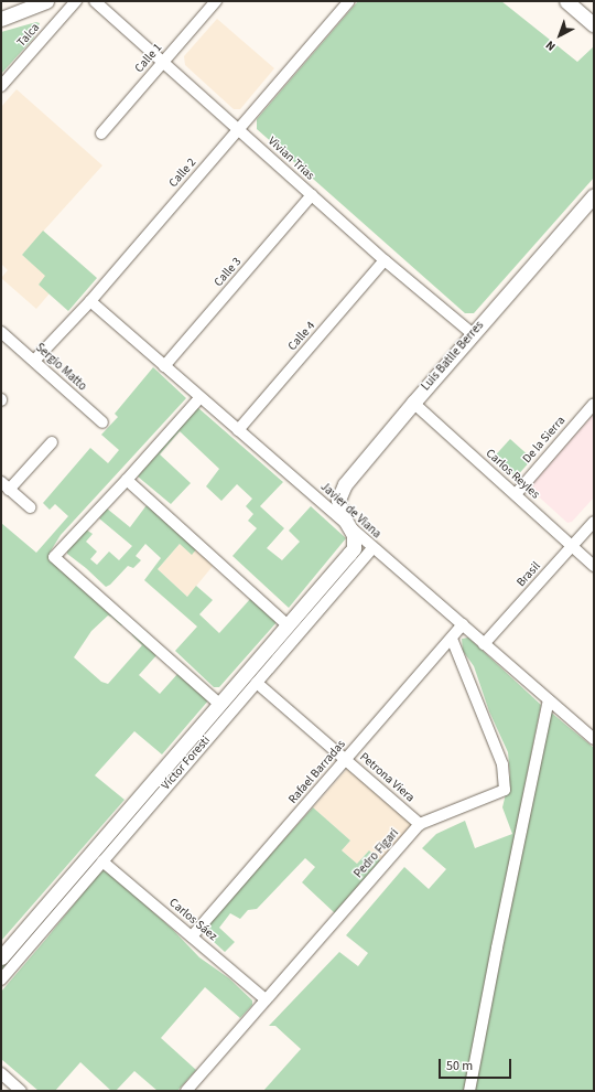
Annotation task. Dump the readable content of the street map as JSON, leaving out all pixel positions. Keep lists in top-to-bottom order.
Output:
{
  "streets": {
    "street": [
      "Talca",
      "Calle 1",
      "Vivian Trias",
      "Calle 2",
      "Calle 3",
      "Calle 4",
      "Luis Batlle Berres",
      "Sergio Matto",
      "De la Sierra",
      "Carlos Reyles",
      "Javier de Viana",
      "Brasil",
      "Víctor Foresti",
      "Rafael Barradas",
      "Petrona Viera",
      "Pedro Figari",
      "Carlos Sáez"
    ]
  },
  "crossings": [
    ["Calle 1", "Vivian Trias"],
    ["Vivian Trias", "Calle 2"],
    ["Vivian Trias", "Calle 3"],
    ["Vivian Trias", "Calle 4"],
    ["Vivian Trias", "Luis Batlle Berres"],
    ["Calle 2", "Sergio Matto"],
    ["Calle 2", "Javier de Viana"],
    ["Calle 3", "Javier de Viana"],
    ["Calle 4", "Javier de Viana"],
    ["Luis Batlle Berres", "Carlos Reyles"],
    ["Luis Batlle Berres", "Javier de Viana"],
    ["Luis Batlle Berres", "Víctor Foresti"],
    ["De la Sierra", "Carlos Reyles"],
    ["Carlos Reyles", "Brasil"],
    ["Javier de Viana", "Brasil"],
    ["Javier de Viana", "Víctor Foresti"],
    ["Javier de Viana", "Rafael Barradas"],
    ["Víctor Foresti", "Petrona Viera"],
    ["Víctor Foresti", "Carlos Sáez"],
    ["Rafael Barradas", "Petrona Viera"],
    ["Rafael Barradas", "Pedro Figari"],
    ["Rafael Barradas", "Carlos Sáez"],
    ["Petrona Viera", "Pedro Figari"],
    ["Pedro Figari", "Carlos Sáez"]
  ],
  "scale_bar": "50 m",
  "north": "bottom left"
}
